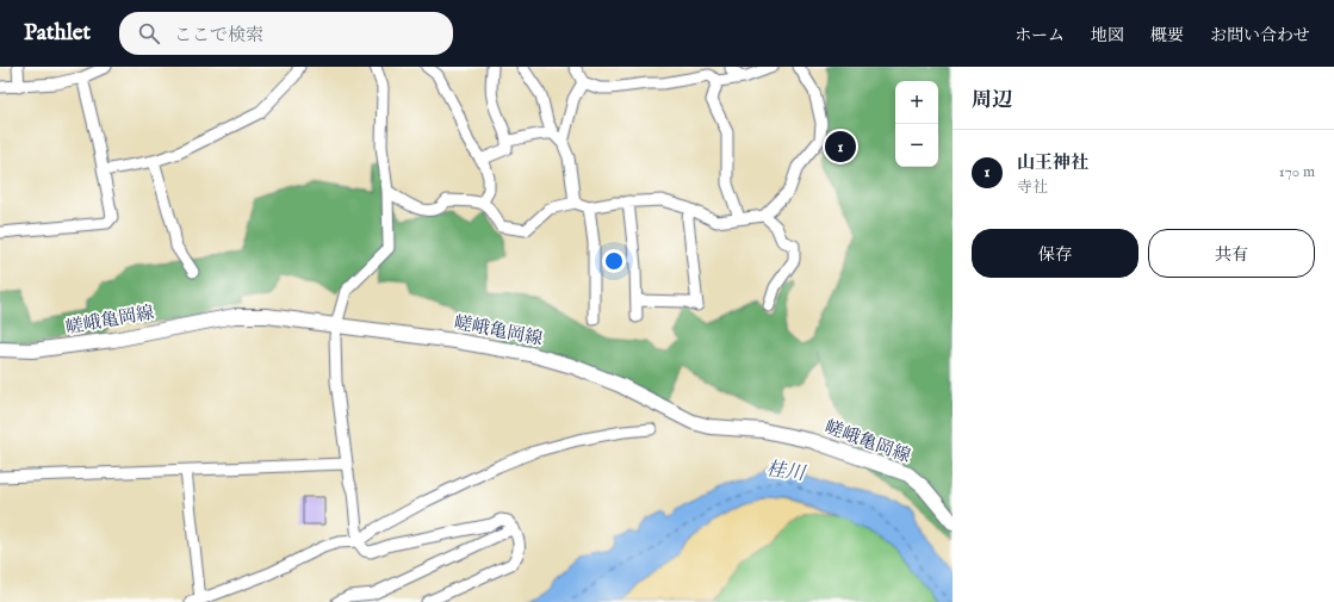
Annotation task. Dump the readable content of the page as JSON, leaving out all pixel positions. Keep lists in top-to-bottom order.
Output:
{
  "streets": {
    "main road": ["嵯峨亀岡線"]
  },
  "water": ["桂川"],
  "page": {
    "header": "Pathlet",
    "search": "ここで検索",
    "nav": [
      "ホーム",
      "地図",
      "概要",
      "お問い合わせ"
    ],
    "heading": "周辺",
    "map_buttons": ["+", "−"],
    "pins": "1",
    "list": [
      {
        "mark": "1",
        "name": "山王神社",
        "note": "寺社",
        "value": "170 m"
      }
    ],
    "buttons": ["保存", "共有"]
  }
}
